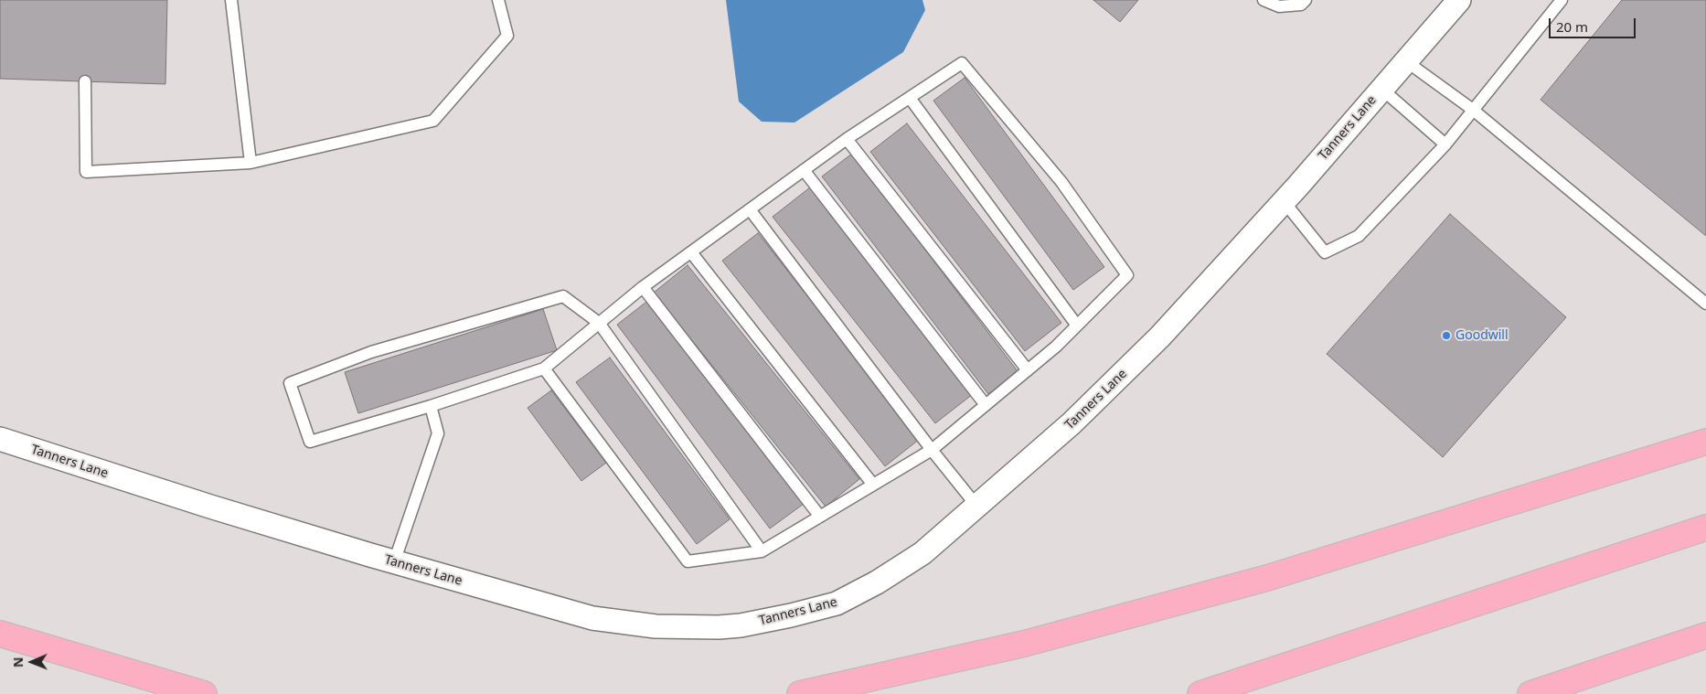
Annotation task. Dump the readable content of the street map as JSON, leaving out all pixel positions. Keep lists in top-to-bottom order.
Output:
{
  "streets": {
    "street": ["Tanners Lane"]
  },
  "places": ["Goodwill"],
  "scale_bar": "20 m",
  "north": "left"
}
